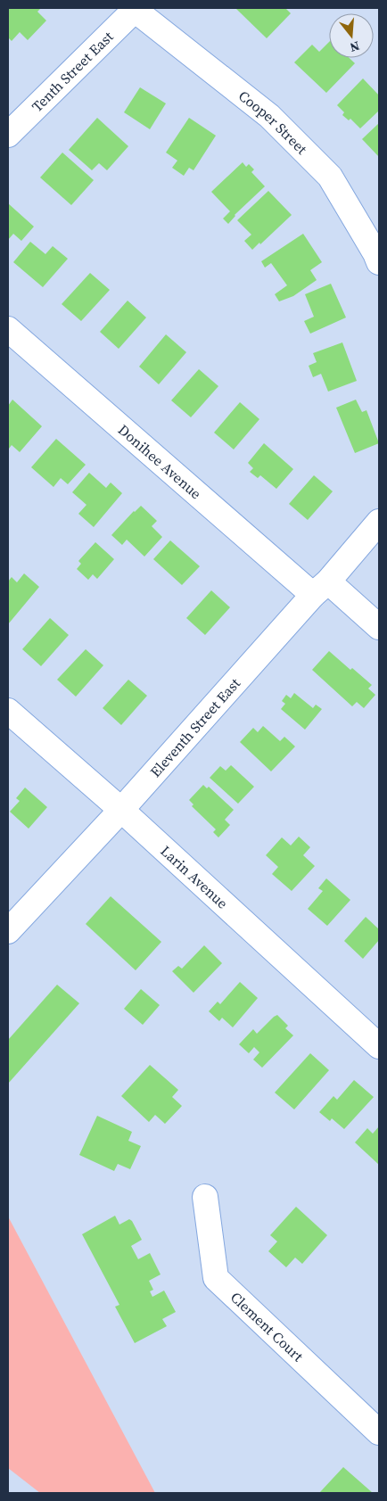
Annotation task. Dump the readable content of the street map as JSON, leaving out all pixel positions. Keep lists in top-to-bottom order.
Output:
{
  "streets": {
    "street": [
      "Tenth Street East",
      "Cooper Street",
      "Donihee Avenue",
      "Eleventh Street East",
      "Larin Avenue",
      "Clement Court"
    ]
  },
  "crossings": [
    ["Tenth Street East", "Cooper Street"],
    ["Donihee Avenue", "Eleventh Street East"],
    ["Eleventh Street East", "Larin Avenue"]
  ],
  "north": "bottom"
}
